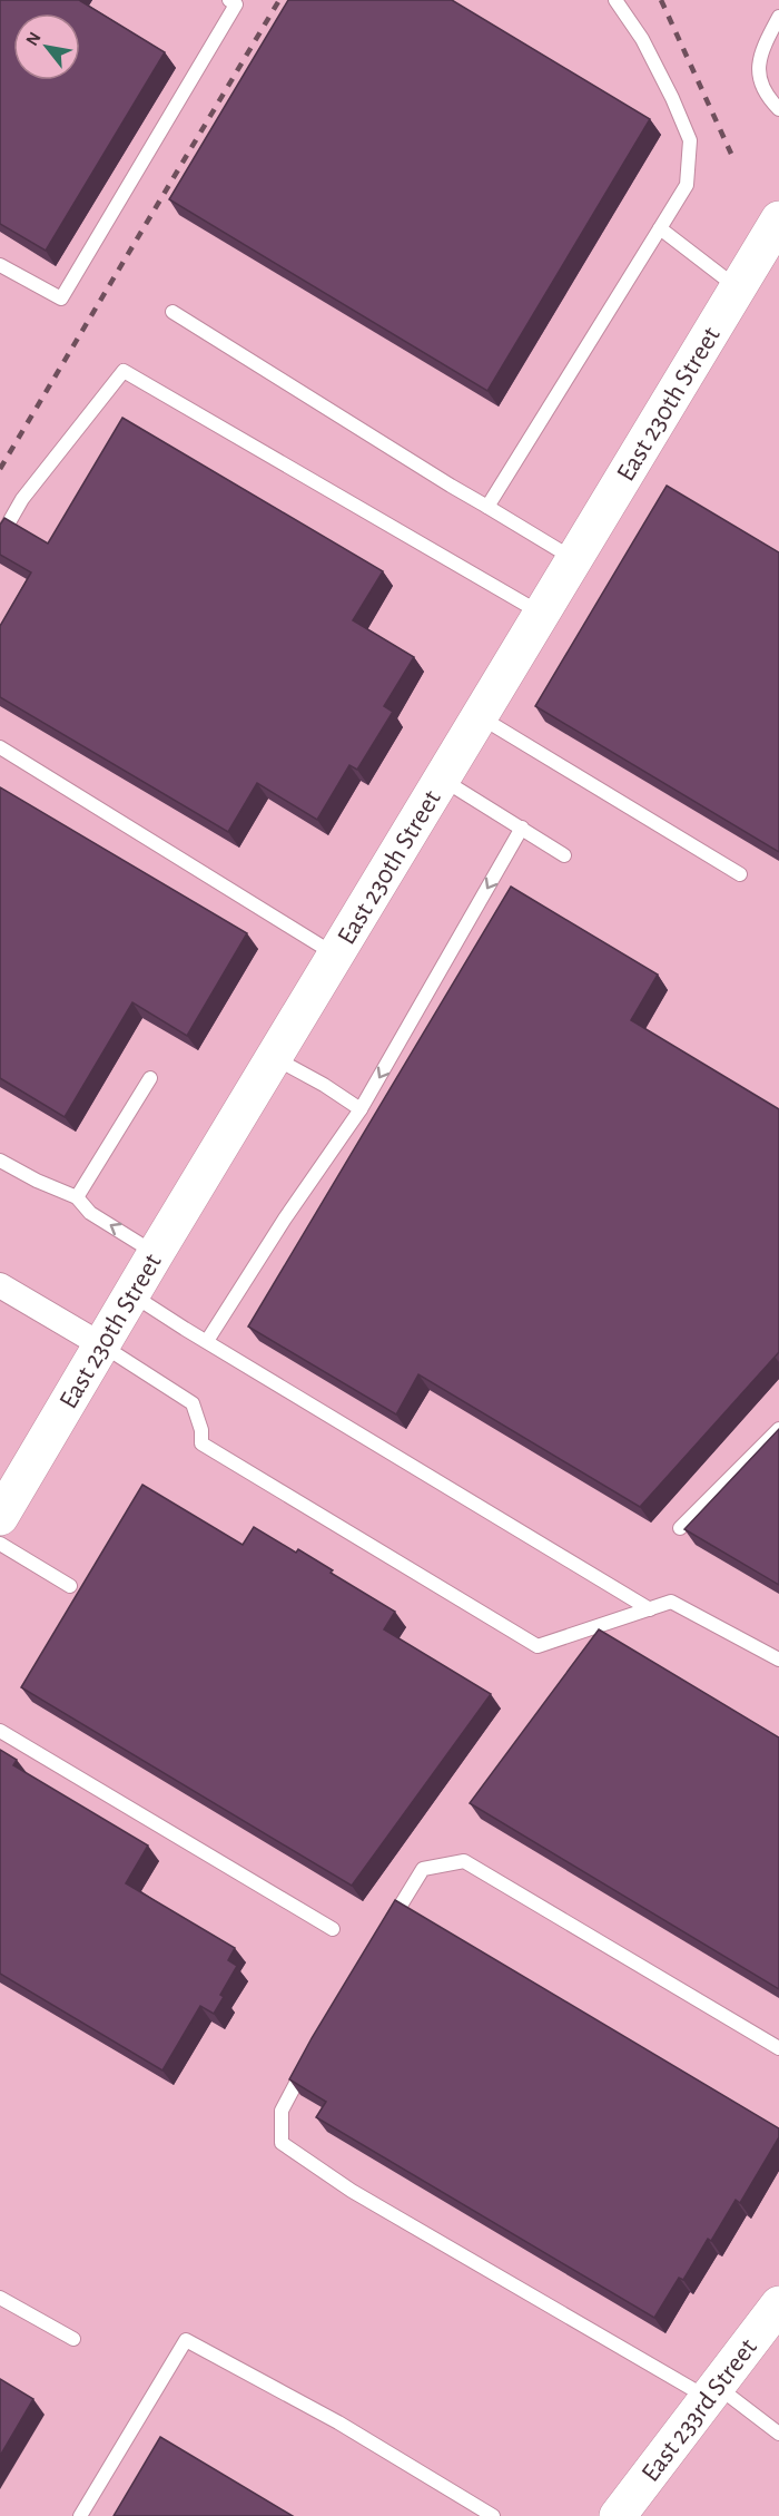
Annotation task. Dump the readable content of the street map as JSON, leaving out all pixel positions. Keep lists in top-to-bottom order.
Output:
{
  "streets": {
    "street": ["East 230th Street", "East 233rd Street"]
  },
  "north": "top left"
}
